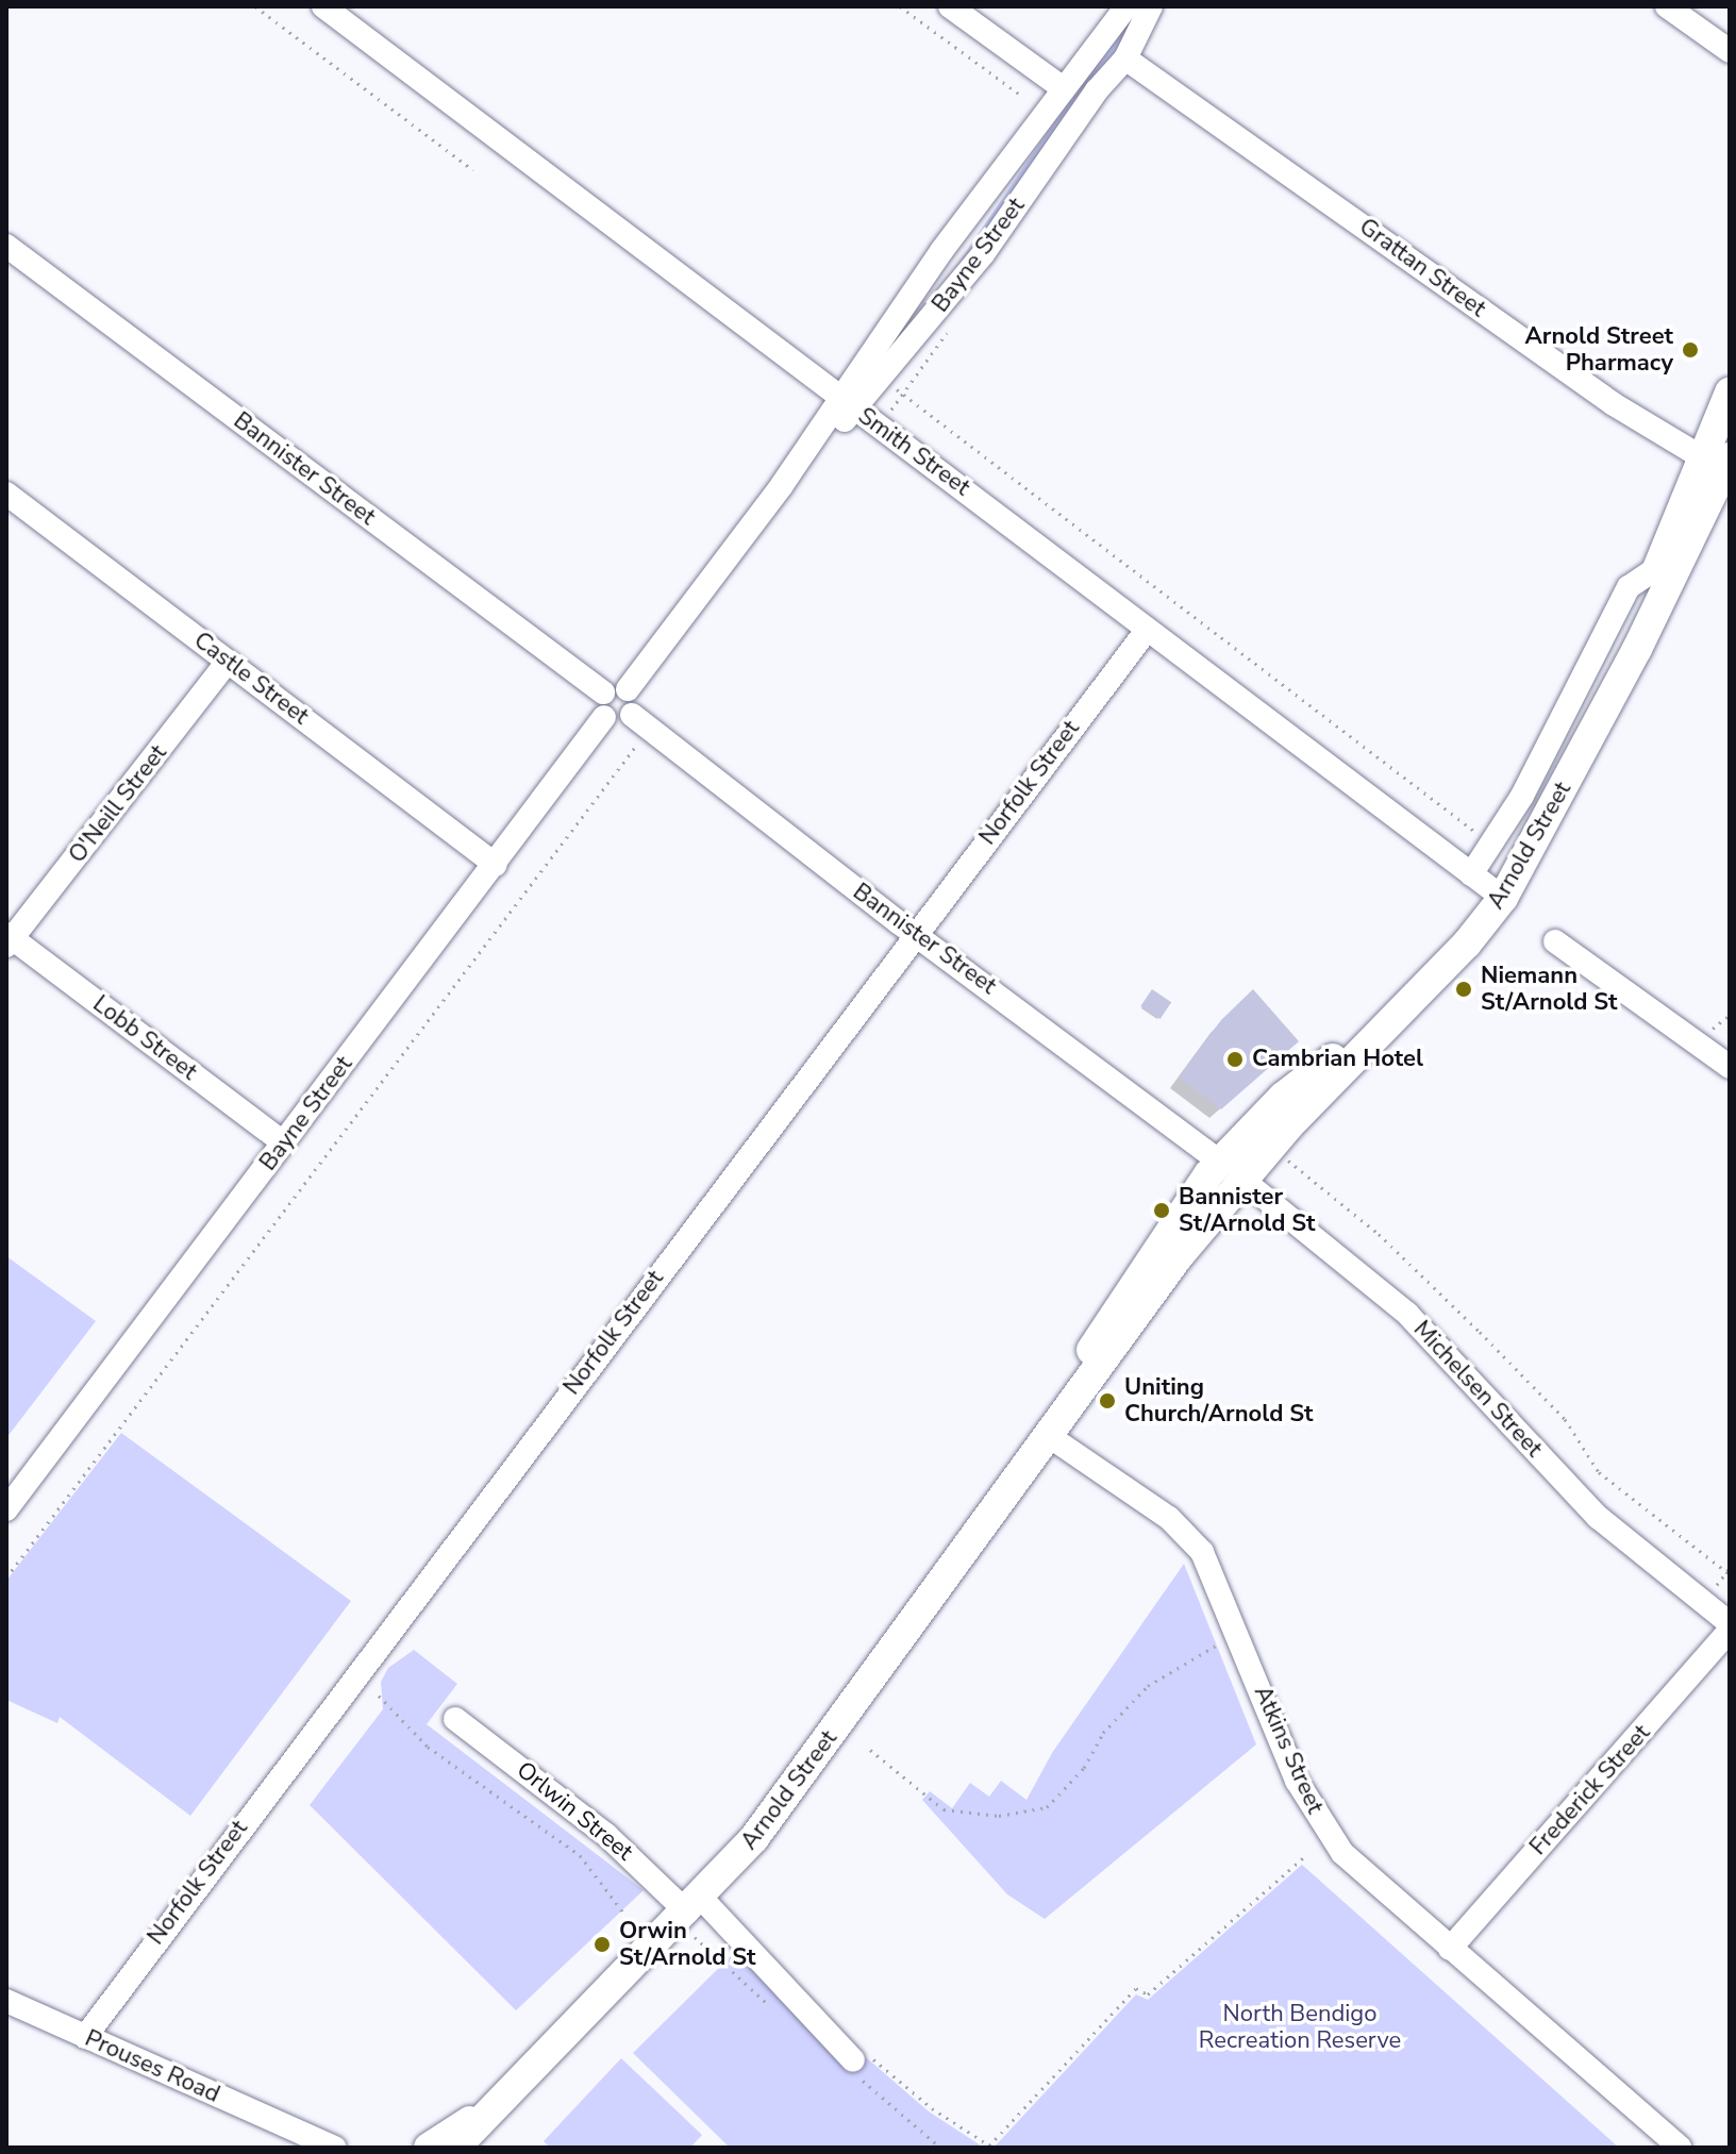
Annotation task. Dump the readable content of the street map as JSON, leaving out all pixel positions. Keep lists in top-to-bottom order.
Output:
{
  "streets": {
    "main road": ["Arnold Street"],
    "street": [
      "Bayne Street",
      "Grattan Street",
      "Smith Street",
      "Bannister Street",
      "Castle Street",
      "Norfolk Street",
      "O'Neill Street",
      "Lobb Street",
      "Michelsen Street",
      "Atkins Street",
      "Frederick Street",
      "Orlwin Street",
      "Prouses Road"
    ]
  },
  "crossings": [
    ["Bayne Street", "Grattan Street"],
    ["Bayne Street", "Smith Street"],
    ["Bayne Street", "Bannister Street"],
    ["Bayne Street", "Castle Street"],
    ["Bayne Street", "Lobb Street"],
    ["Grattan Street", "Arnold Street"],
    ["Smith Street", "Norfolk Street"],
    ["Smith Street", "Arnold Street"],
    ["Bannister Street", "Norfolk Street"],
    ["Bannister Street", "Arnold Street"],
    ["Bannister Street", "Michelsen Street"],
    ["Castle Street", "O'Neill Street"],
    ["Norfolk Street", "Prouses Road"],
    ["O'Neill Street", "Lobb Street"],
    ["Arnold Street", "Michelsen Street"],
    ["Arnold Street", "Atkins Street"],
    ["Arnold Street", "Orlwin Street"],
    ["Atkins Street", "Frederick Street"]
  ],
  "parks": ["North Bendigo Recreation Reserve"],
  "places": [
    "Arnold Street Pharmacy",
    "Niemann St/Arnold St",
    "Cambrian Hotel",
    "Bannister St/Arnold St",
    "Uniting Church/Arnold St",
    "Orwin St/Arnold St"
  ]
}
